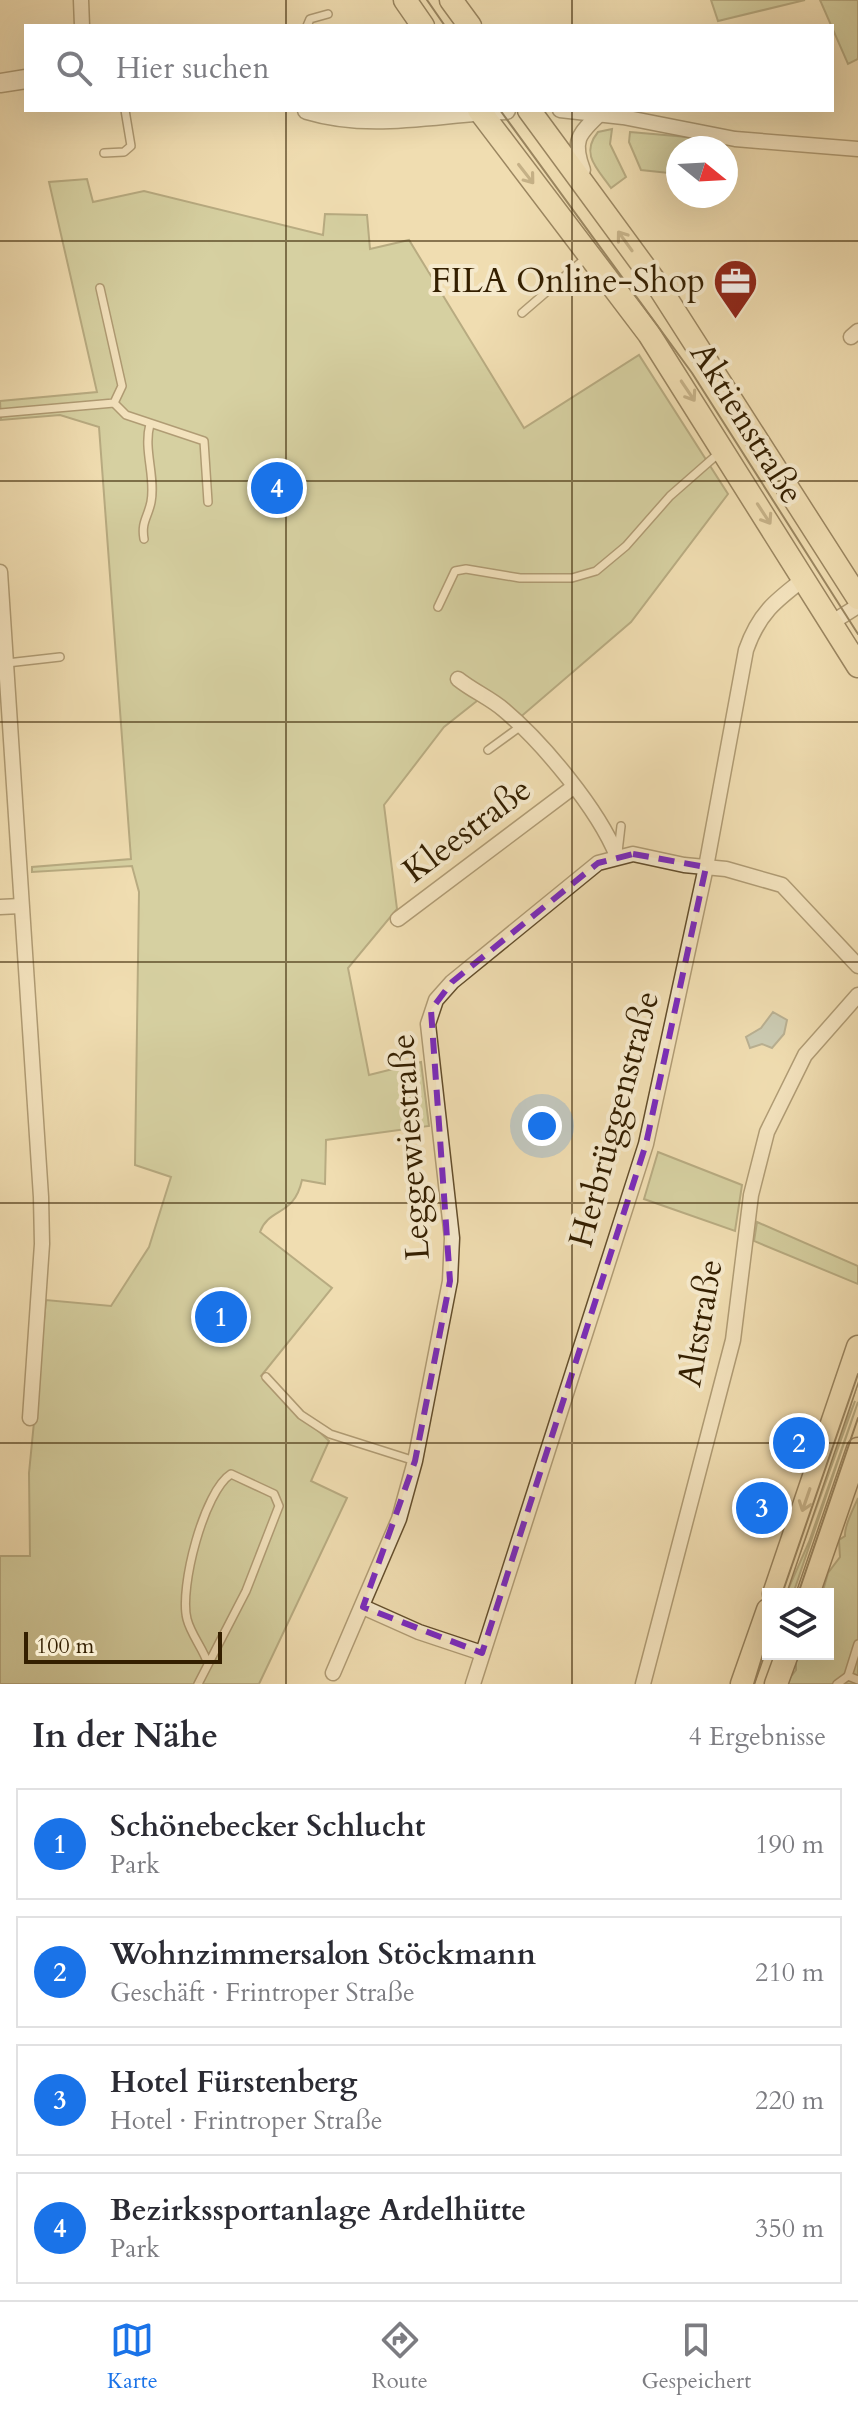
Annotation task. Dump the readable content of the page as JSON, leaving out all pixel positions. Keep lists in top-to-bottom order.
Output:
{
  "streets": {
    "main road": ["Aktienstraße"],
    "street": [
      "Kleestraße",
      "Herbrüggenstraße",
      "Leggewiestraße",
      "Altstraße"
    ]
  },
  "crossings": [
    ["Aktienstraße", "Herbrüggenstraße"],
    ["Kleestraße", "Leggewiestraße"]
  ],
  "places": {
    "office": ["FILA Online-Shop"]
  },
  "scale_bar": "100 m",
  "north": "right",
  "page": {
    "search": "Hier suchen",
    "pins": [
      "4",
      "1",
      "2",
      "3"
    ],
    "scale": "100 m",
    "heading": ["In der Nähe", "4 Ergebnisse"],
    "list": [
      {
        "mark": "1",
        "name": "Schönebecker Schlucht",
        "note": "Park",
        "value": "190 m"
      },
      {
        "mark": "2",
        "name": "Wohnzimmersalon Stöckmann",
        "note": "Geschäft · Frintroper Straße",
        "value": "210 m"
      },
      {
        "mark": "3",
        "name": "Hotel Fürstenberg",
        "note": "Hotel · Frintroper Straße",
        "value": "220 m"
      },
      {
        "mark": "4",
        "name": "Bezirkssportanlage Ardelhütte",
        "note": "Park",
        "value": "350 m"
      }
    ],
    "nav": ["Karte", "Route", "Gespeichert"]
  }
}
